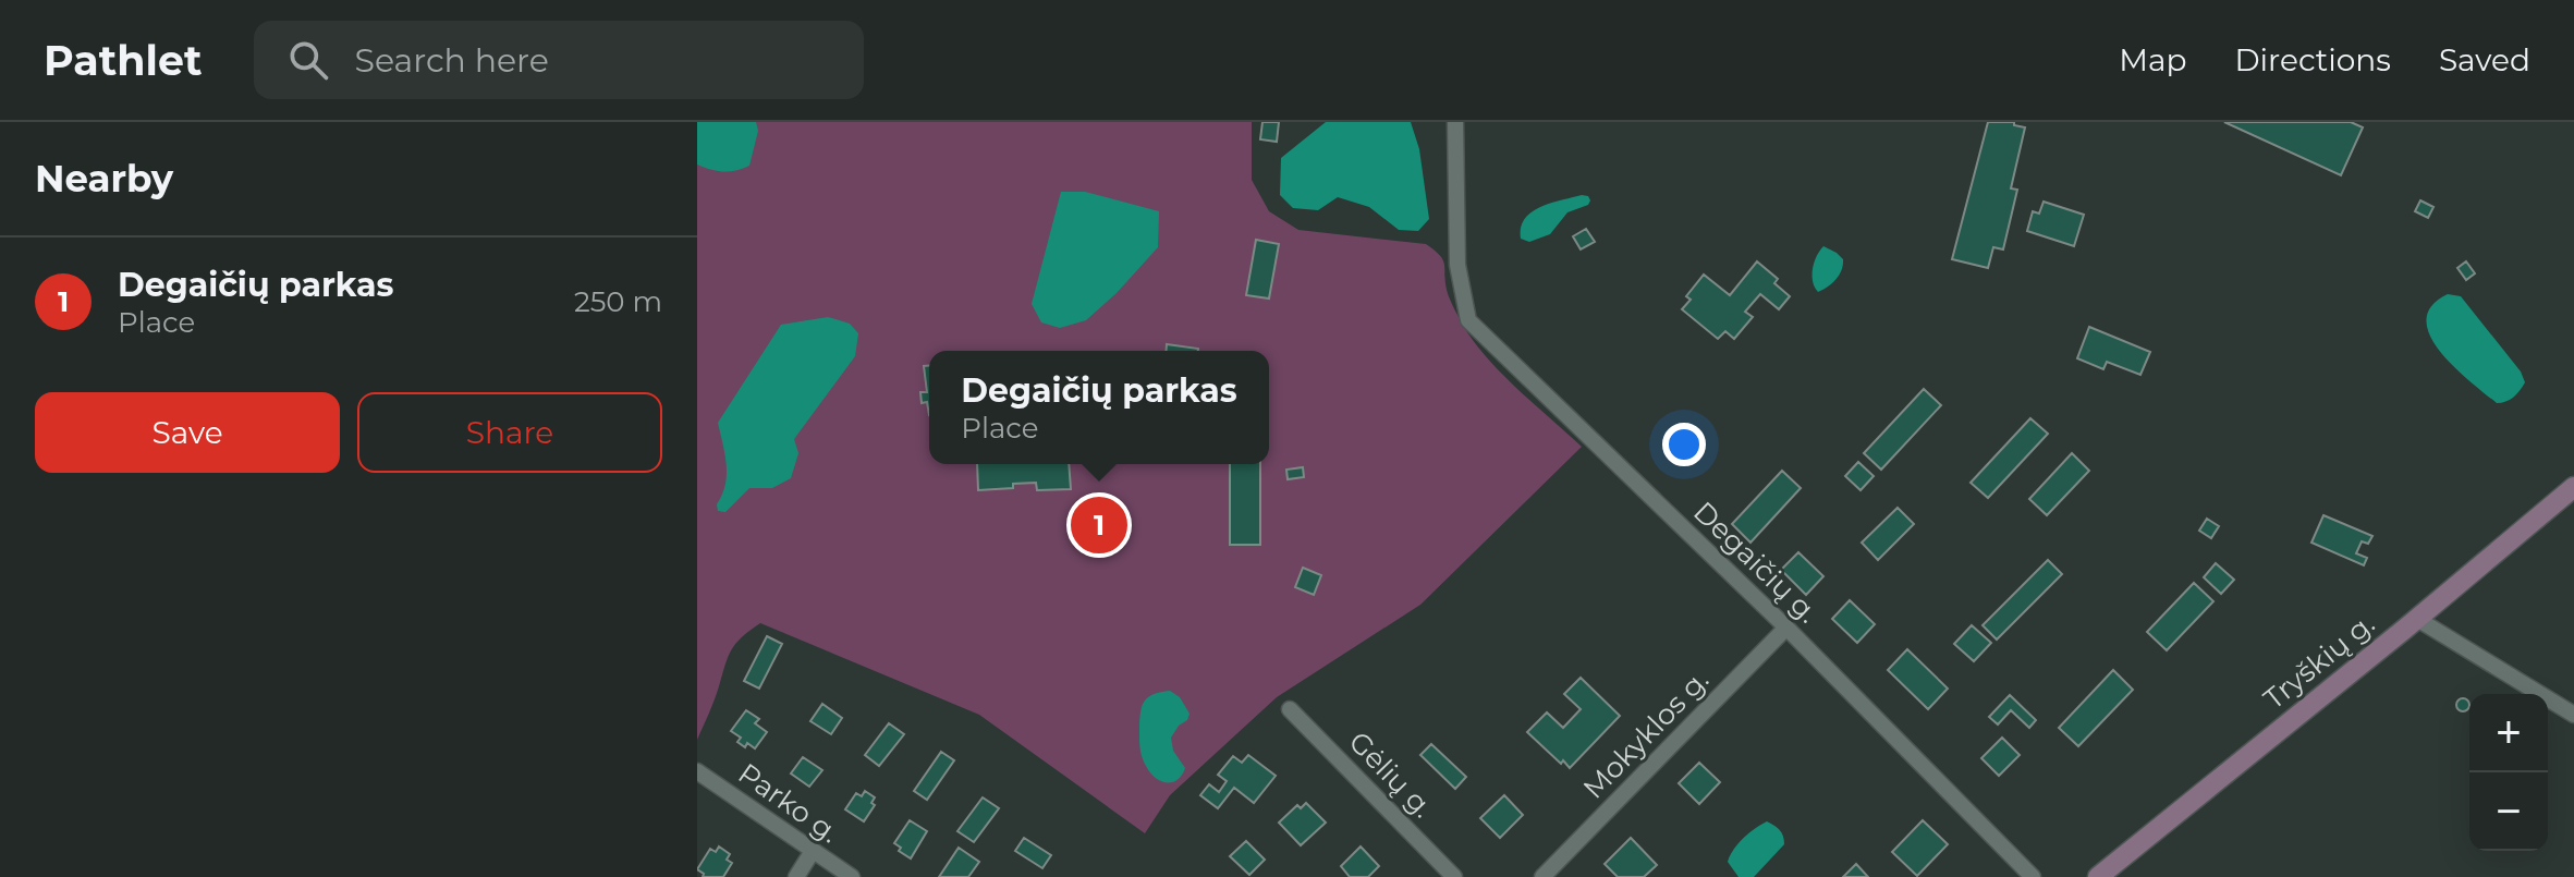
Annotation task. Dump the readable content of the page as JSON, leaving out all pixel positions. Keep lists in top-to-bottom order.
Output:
{
  "streets": {
    "main road": ["Tryškių g."],
    "street": [
      "Degaičių g.",
      "Mokyklos g.",
      "Gėlių g.",
      "Parko g."
    ]
  },
  "crossings": [
    ["Degaičių g.", "Mokyklos g."]
  ],
  "page": {
    "header": "Pathlet",
    "search": "Search here",
    "nav": ["Map", "Directions", "Saved"],
    "heading": "Nearby",
    "list": [
      {
        "mark": "1",
        "name": "Degaičių parkas",
        "note": "Place",
        "value": "250 m"
      }
    ],
    "popup": ["Degaičių parkas", "Place"],
    "buttons": ["Save", "Share"],
    "pins": "1",
    "map_buttons": ["+", "−"]
  }
}
